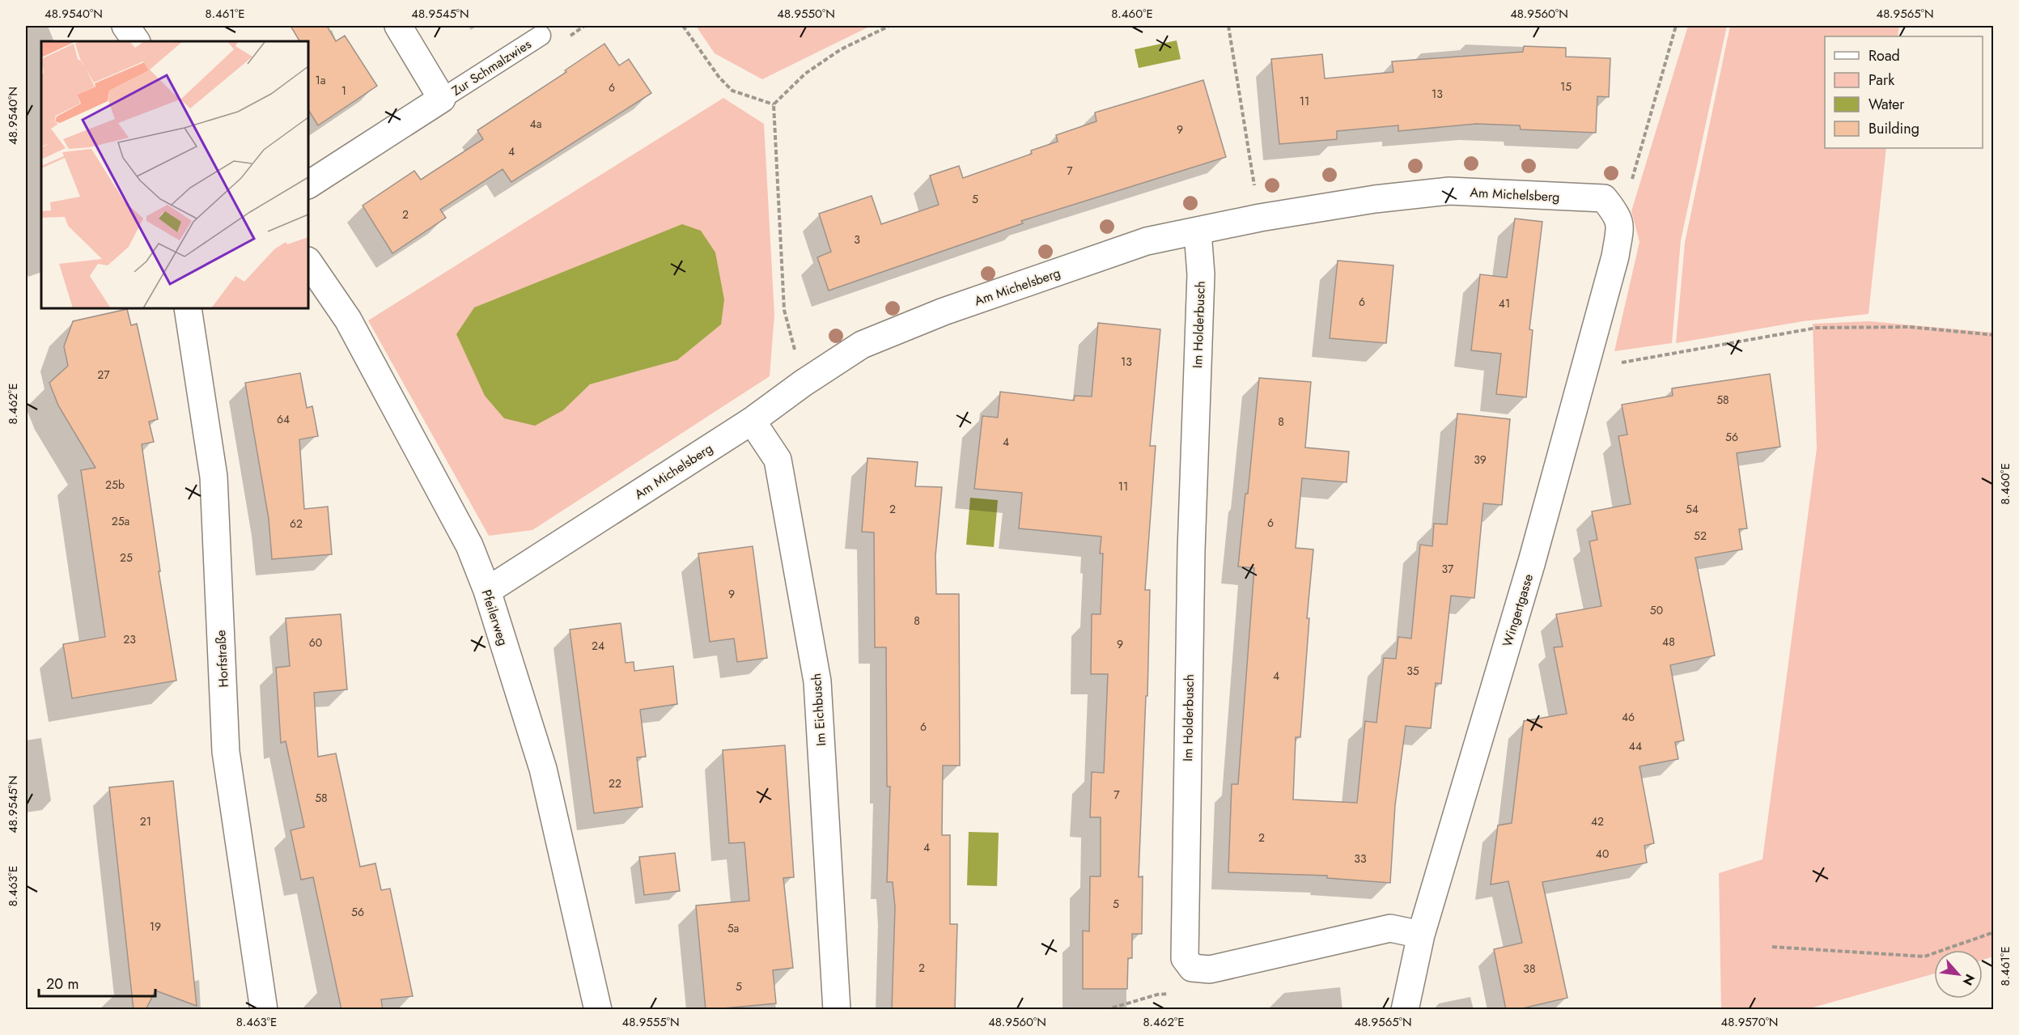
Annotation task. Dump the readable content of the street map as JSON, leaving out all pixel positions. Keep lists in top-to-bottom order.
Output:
{
  "streets": {
    "street": [
      "Zur Schmalzwies",
      "Am Michelsberg",
      "Im Holderbusch",
      "Wingertgasse",
      "Pfeilerweg",
      "Horfstraße",
      "Im Eichbusch"
    ]
  },
  "crossings": [
    ["Am Michelsberg", "Im Holderbusch"],
    ["Am Michelsberg", "Wingertgasse"],
    ["Am Michelsberg", "Pfeilerweg"],
    ["Am Michelsberg", "Im Eichbusch"],
    ["Im Holderbusch", "Wingertgasse"]
  ],
  "house_numbers": [
    "1a",
    "15",
    "6",
    "1",
    "13",
    "11",
    "4a",
    "9",
    "4",
    "7",
    "5",
    "2",
    "3",
    "6",
    "41",
    "13",
    "27",
    "58",
    "64",
    "8",
    "56",
    "4",
    "39",
    "25b",
    "11",
    "2",
    "54",
    "25a",
    "6",
    "62",
    "52",
    "25",
    "37",
    "9",
    "50",
    "8",
    "23",
    "48",
    "60",
    "9",
    "24",
    "35",
    "4",
    "46",
    "6",
    "44",
    "22",
    "7",
    "58",
    "21",
    "42",
    "2",
    "4",
    "40",
    "33",
    "5",
    "56",
    "19",
    "5a",
    "2",
    "38",
    "5"
  ],
  "legend": [
    "Road",
    "Park",
    "Water",
    "Building"
  ],
  "scale_bar": "20 m",
  "north": "bottom right",
  "coordinates": [
    "48.9540°N",
    "8.461°E",
    "48.9545°N",
    "48.9550°N",
    "8.460°E",
    "48.9560°N",
    "48.9565°N",
    "8.462°E",
    "8.463°E",
    "48.9555°N",
    "48.9570°N"
  ]
}
